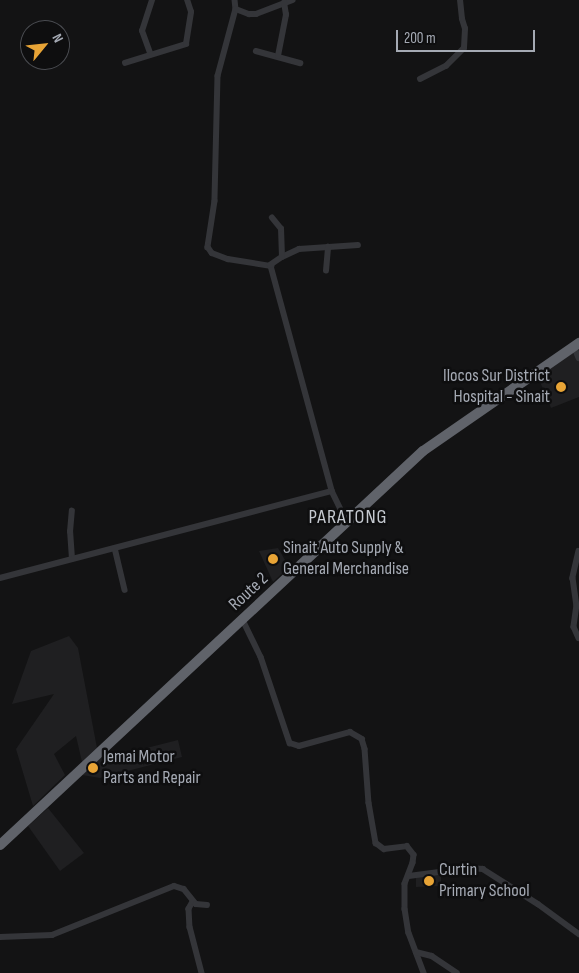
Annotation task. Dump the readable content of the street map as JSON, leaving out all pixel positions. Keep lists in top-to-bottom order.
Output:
{
  "streets": {
    "highway": ["Route 2"]
  },
  "districts": ["PARATONG"],
  "places": [
    "Ilocos Sur District Hospital - Sinait",
    "Sinait Auto Supply & General Merchandise",
    "Jemai Motor Parts and Repair",
    "Curtin Primary School"
  ],
  "scale_bar": "200 m",
  "north": "top right"
}
